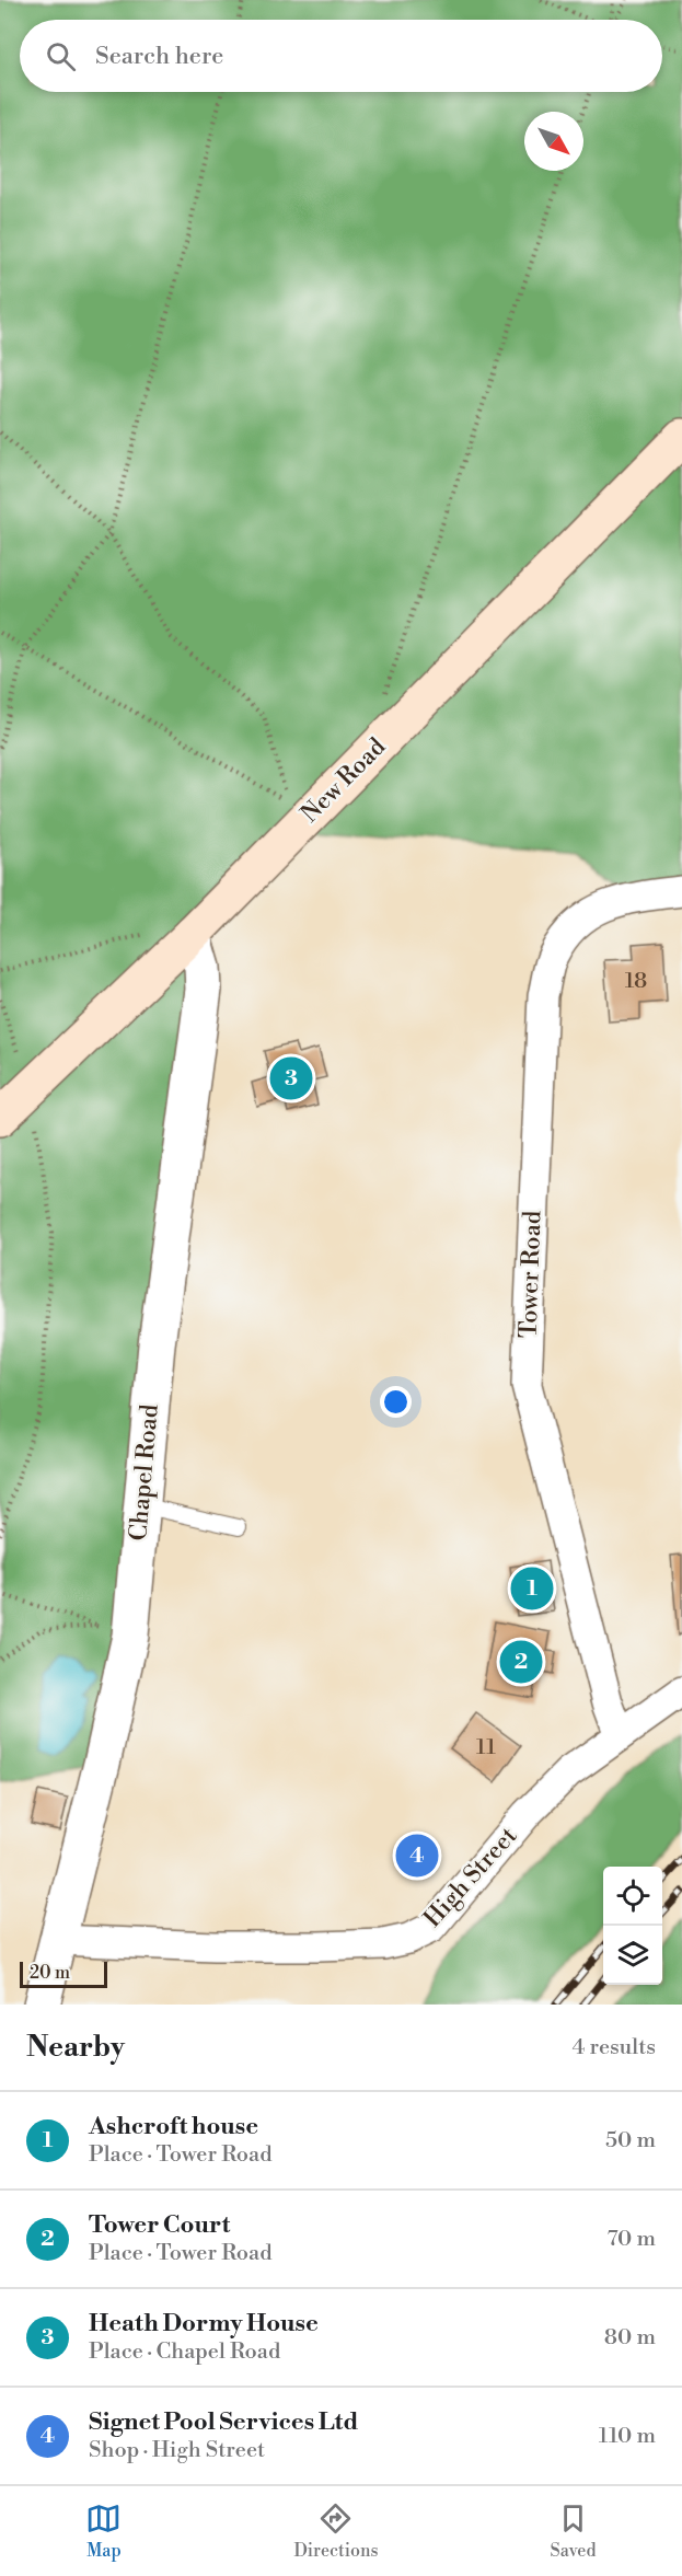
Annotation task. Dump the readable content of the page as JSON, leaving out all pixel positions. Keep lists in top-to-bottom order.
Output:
{
  "streets": {
    "main road": ["New Road"],
    "street": ["Tower Road", "Chapel Road", "High Street"]
  },
  "crossings": [
    ["New Road", "Chapel Road"],
    ["Tower Road", "High Street"],
    ["Chapel Road", "High Street"]
  ],
  "house_numbers": ["18", "11"],
  "scale_bar": "20 m",
  "north": "bottom right",
  "page": {
    "search": "Search here",
    "pins": [
      "3",
      "1",
      "2",
      "4"
    ],
    "scale": "20 m",
    "heading": ["Nearby", "4 results"],
    "list": [
      {
        "mark": "1",
        "name": "Ashcroft house",
        "note": "Place · Tower Road",
        "value": "50 m"
      },
      {
        "mark": "2",
        "name": "Tower Court",
        "note": "Place · Tower Road",
        "value": "70 m"
      },
      {
        "mark": "3",
        "name": "Heath Dormy House",
        "note": "Place · Chapel Road",
        "value": "80 m"
      },
      {
        "mark": "4",
        "name": "Signet Pool Services Ltd",
        "note": "Shop · High Street",
        "value": "110 m"
      }
    ],
    "nav": ["Map", "Directions", "Saved"]
  }
}
